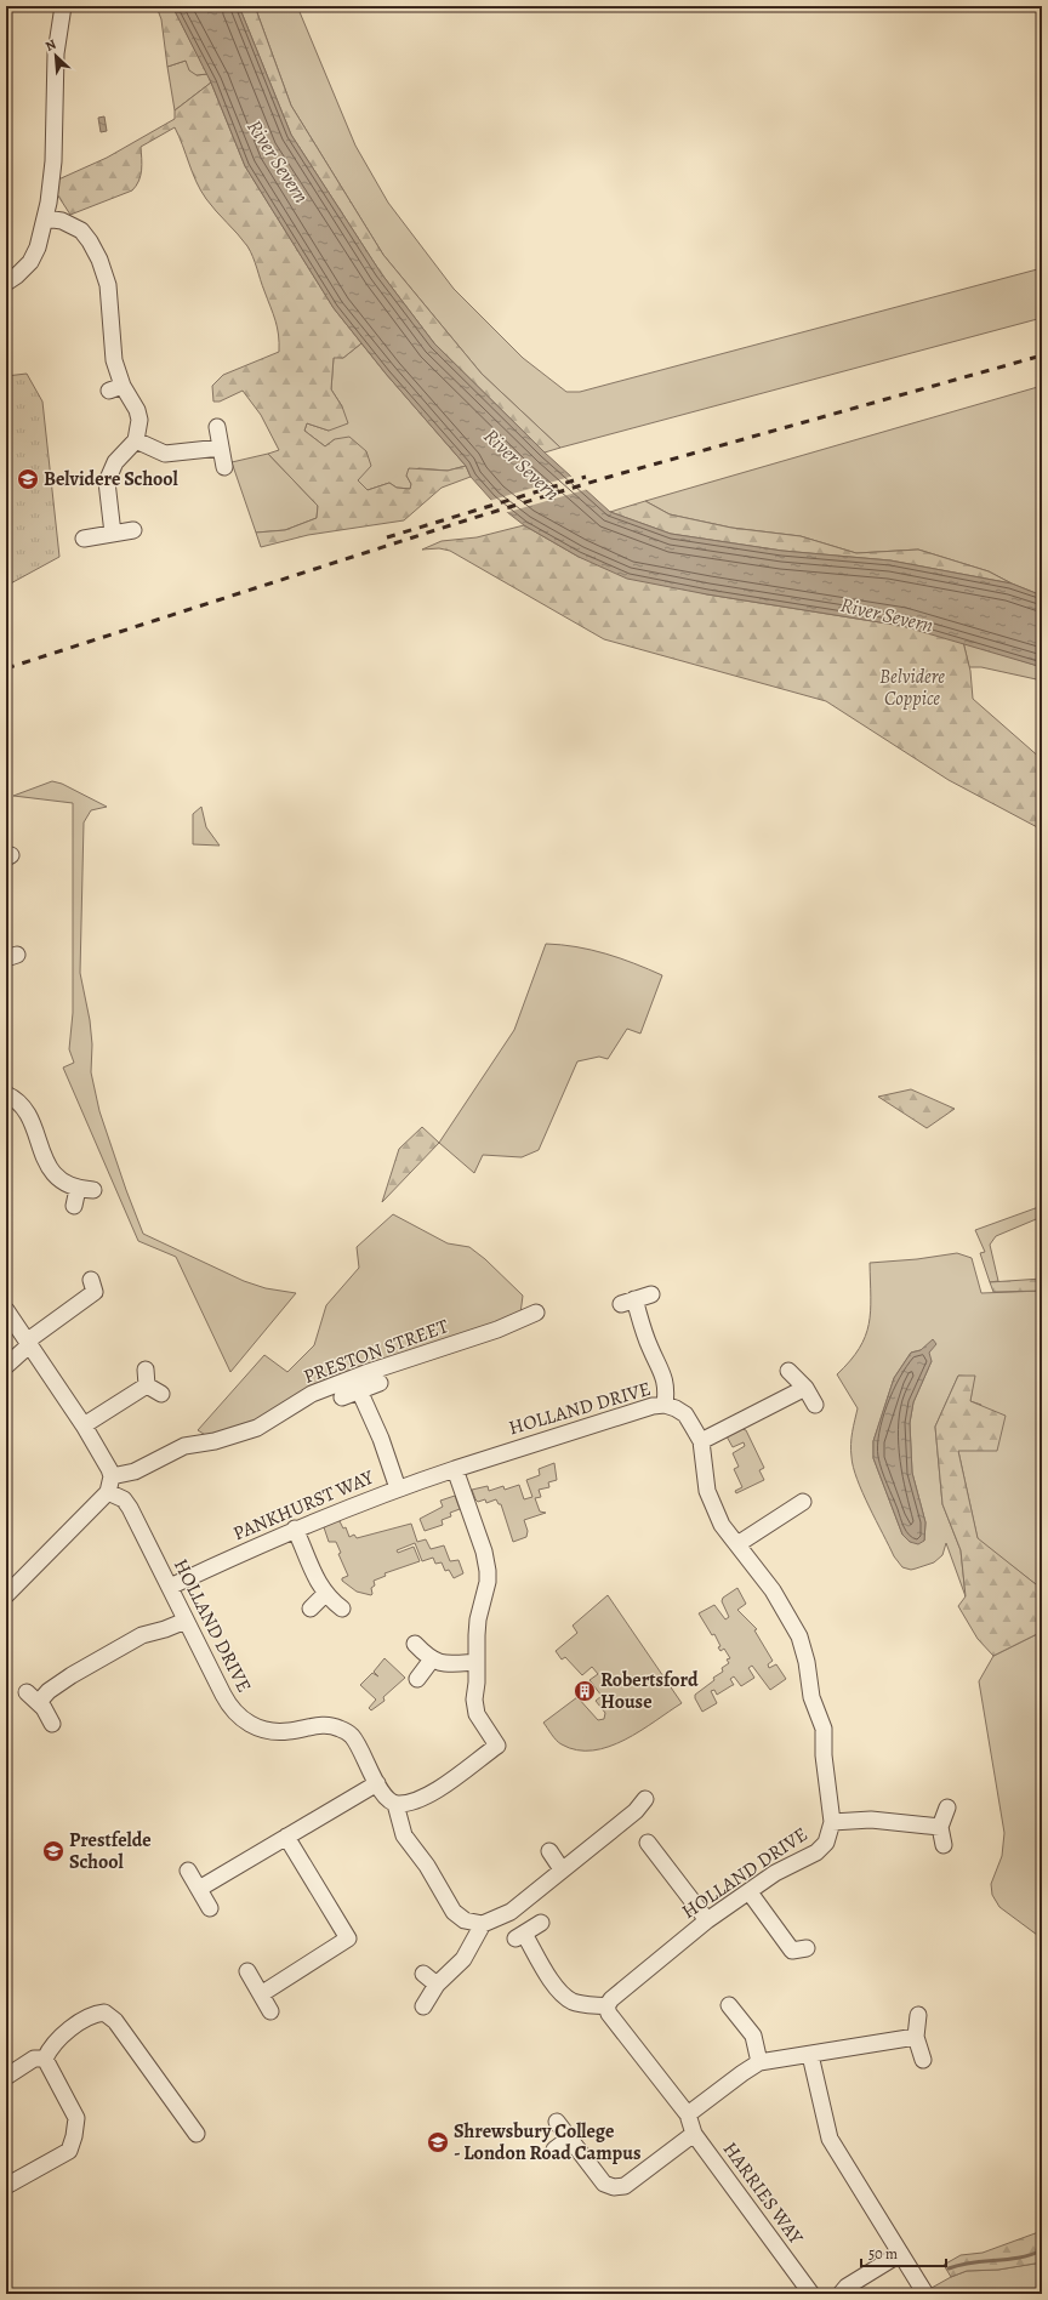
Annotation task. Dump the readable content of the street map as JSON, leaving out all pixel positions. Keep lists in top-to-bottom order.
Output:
{
  "streets": {
    "street": [
      "PRESTON STREET",
      "HOLLAND DRIVE",
      "PANKHURST WAY",
      "HARRIES WAY"
    ]
  },
  "crossings": [
    ["PRESTON STREET", "HOLLAND DRIVE"],
    ["HOLLAND DRIVE", "PANKHURST WAY"]
  ],
  "water": ["River Severn"],
  "parks": ["Belvidere Coppice"],
  "places": {
    "school or university": ["Belvidere School", "Prestfelde School", "Shrewsbury College - London Road Campus"],
    "building": ["Robertsford House"]
  },
  "scale_bar": "50 m",
  "north": "top left"
}
